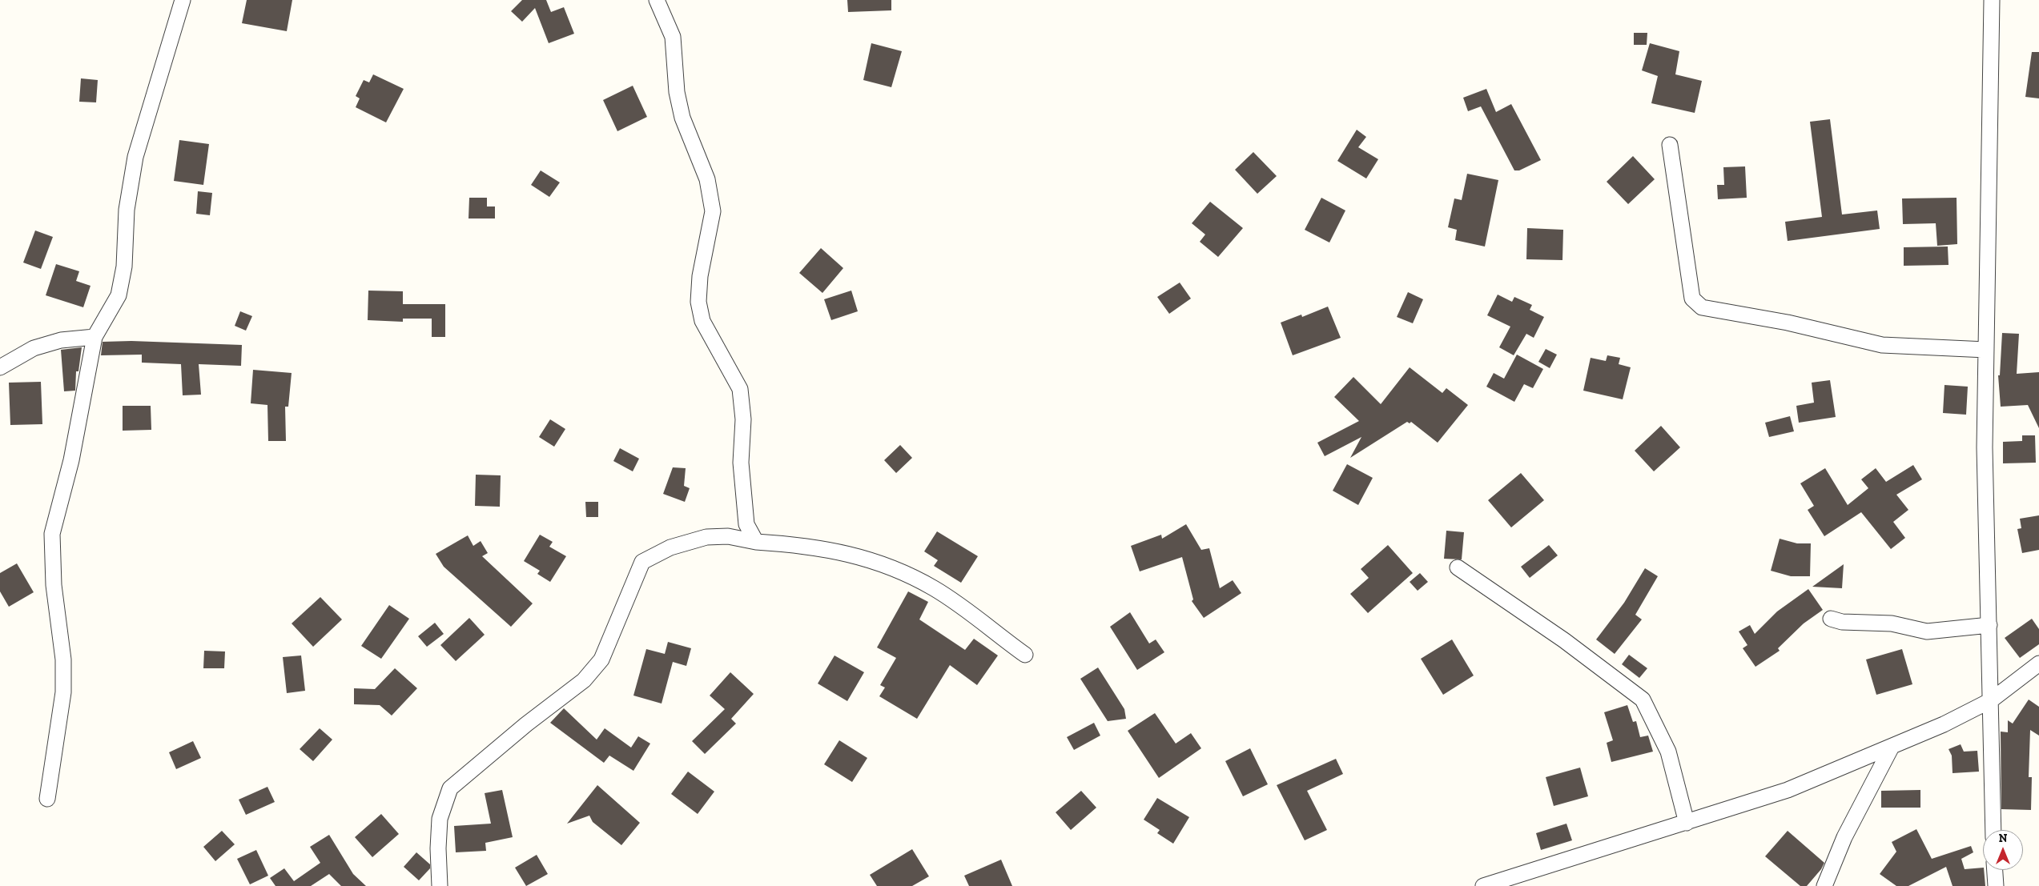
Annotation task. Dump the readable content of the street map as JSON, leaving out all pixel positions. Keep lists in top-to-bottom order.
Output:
{
  "north": "top"
}
